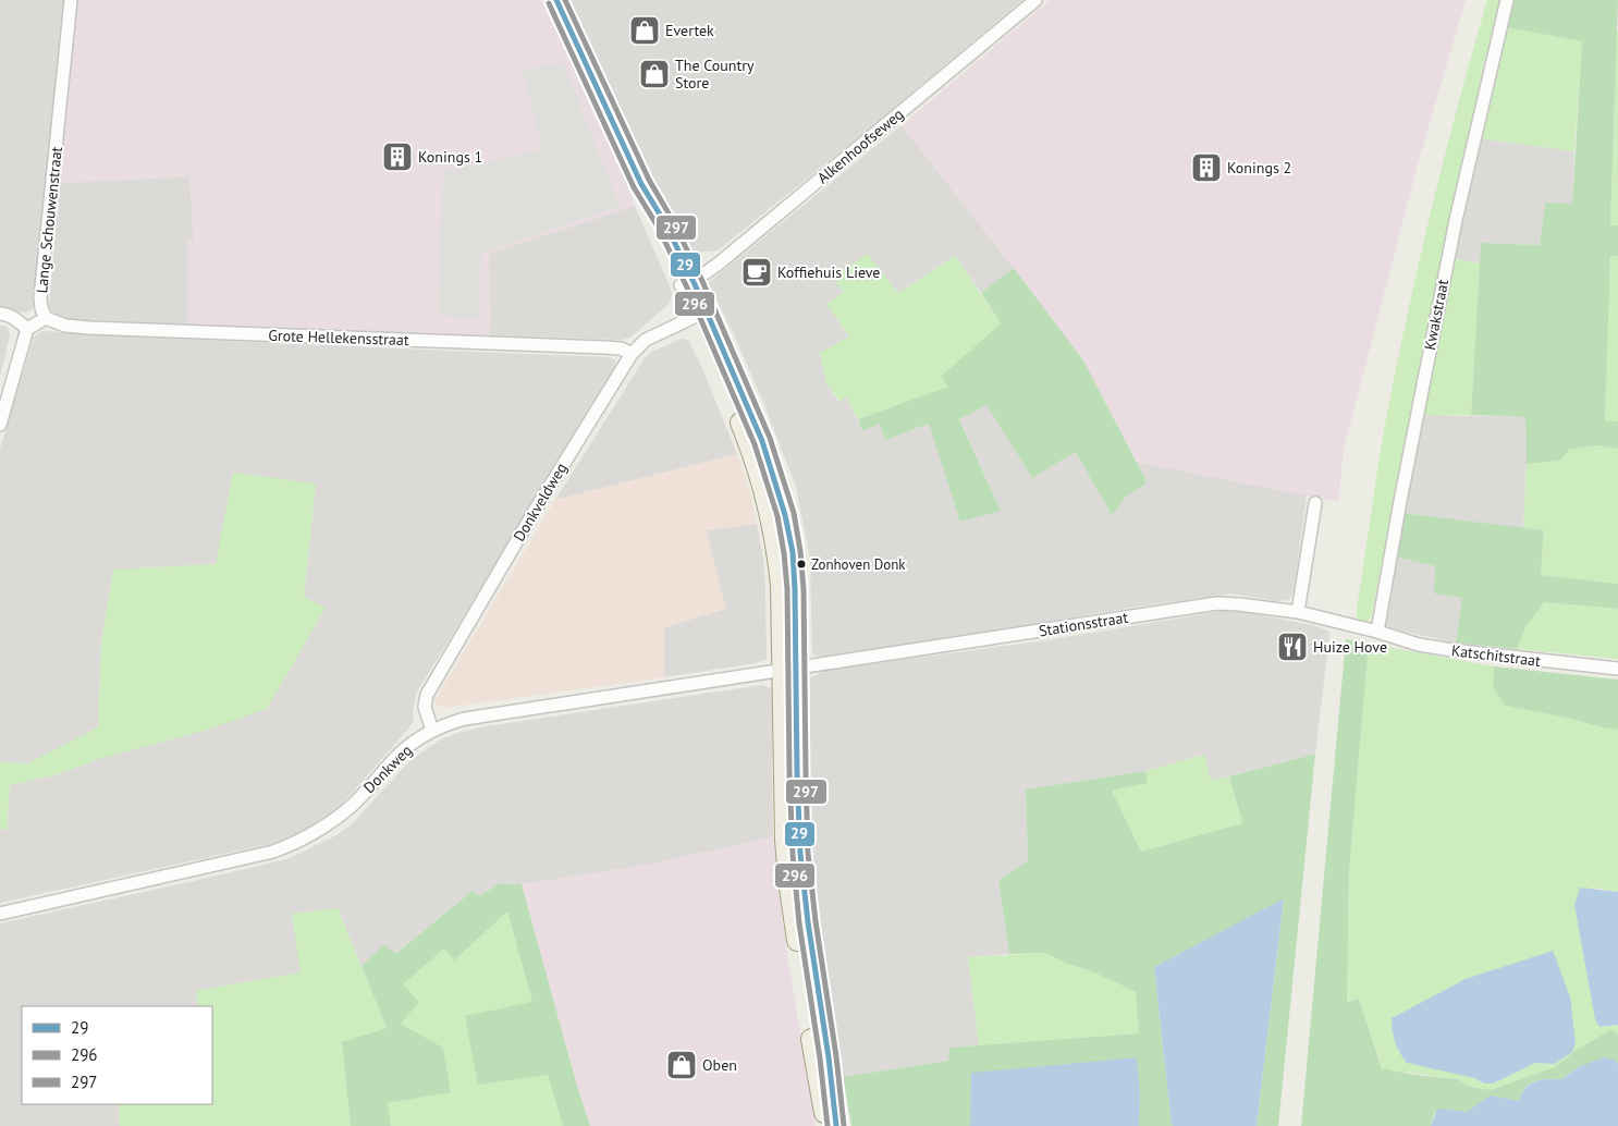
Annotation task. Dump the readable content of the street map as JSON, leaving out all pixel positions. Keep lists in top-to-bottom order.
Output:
{
  "streets": {
    "street": [
      "Alkenhoofseweg",
      "Lange Schouwenstraat",
      "Kwakstraat",
      "Grote Hellekensstraat",
      "Donkveldweg",
      "Stationsstraat",
      "Katschitstraat",
      "Donkweg"
    ]
  },
  "crossings": [
    ["Lange Schouwenstraat", "Grote Hellekensstraat"],
    ["Kwakstraat", "Stationsstraat"],
    ["Kwakstraat", "Katschitstraat"],
    ["Grote Hellekensstraat", "Donkveldweg"],
    ["Donkveldweg", "Donkweg"],
    ["Stationsstraat", "Katschitstraat"],
    ["Stationsstraat", "Donkweg"]
  ],
  "places": {
    "shop": ["Evertek", "The Country Store", "Oben"],
    "building": ["Konings 1", "Konings 2"],
    "cafe": ["Koffiehuis Lieve"],
    "other": ["Zonhoven Donk"],
    "restaurant": ["Huize Hove"]
  },
  "lines": ["transit line 29", "transit line 297", "transit line 296"],
  "legend": ["29", "296", "297"]
}
